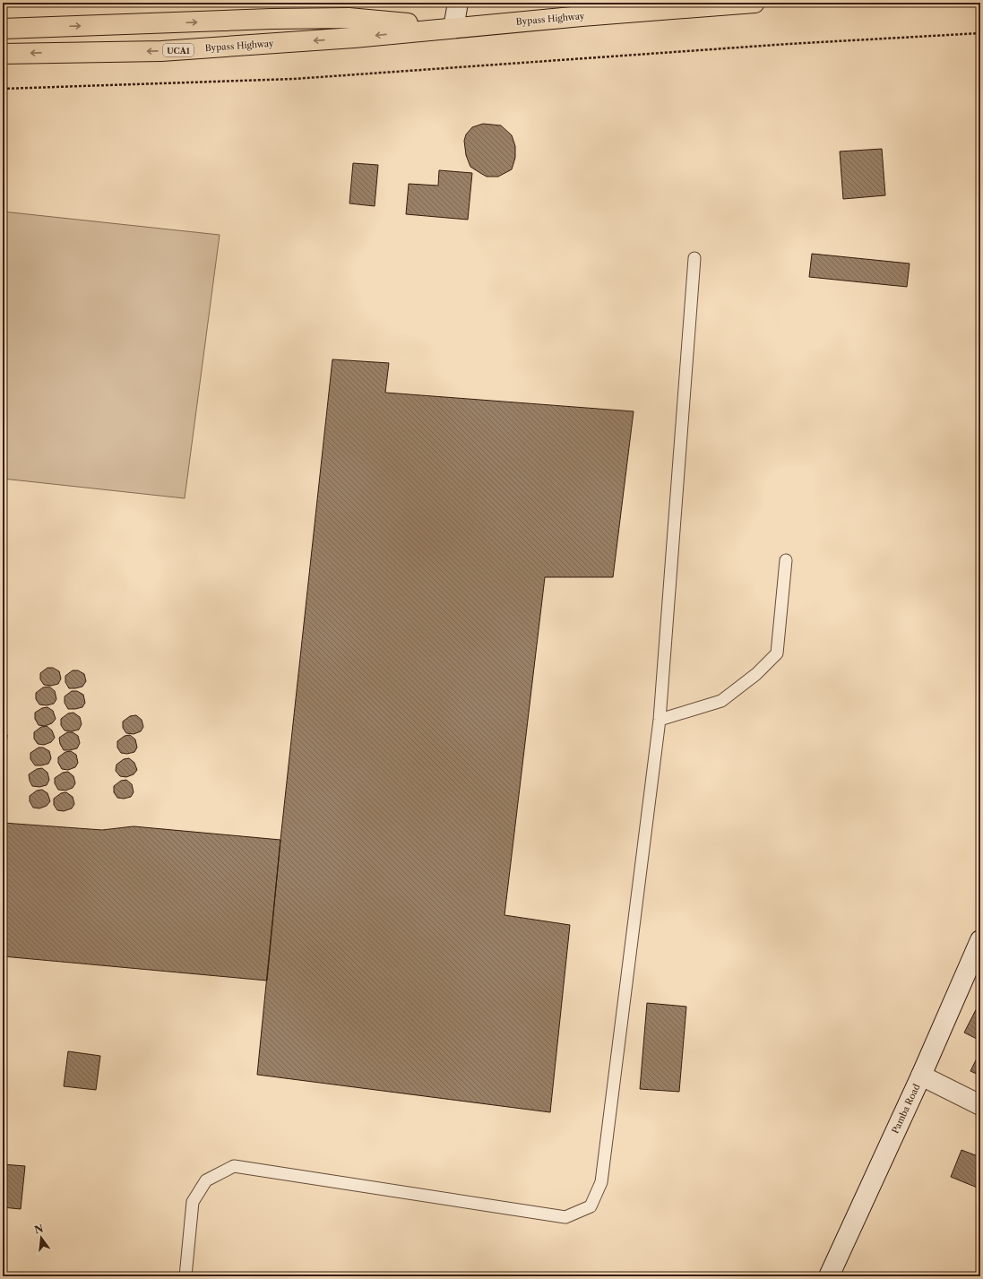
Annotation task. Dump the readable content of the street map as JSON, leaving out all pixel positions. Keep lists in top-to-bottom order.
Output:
{
  "streets": {
    "main road": ["Bypass Highway", "UCA1", "Pamba Road"]
  },
  "north": "top"
}
